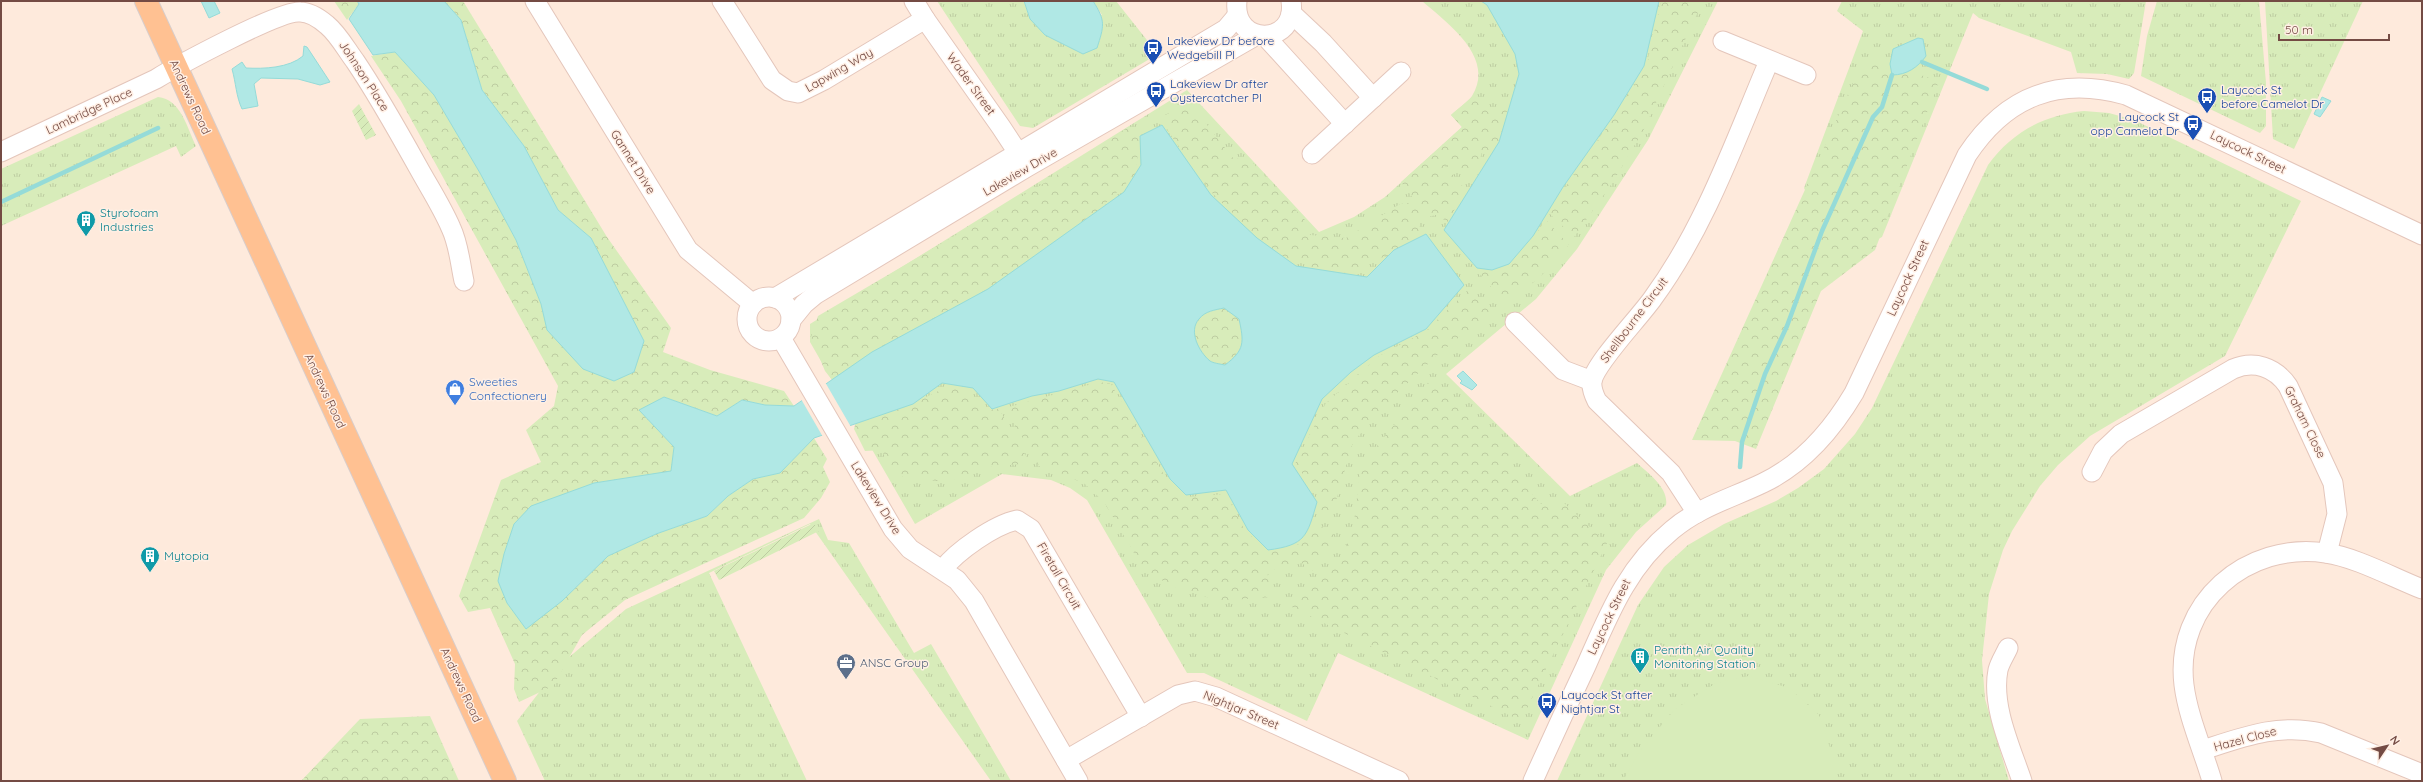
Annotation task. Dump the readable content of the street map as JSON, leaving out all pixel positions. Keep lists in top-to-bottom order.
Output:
{
  "streets": {
    "main road": ["Andrews Road"],
    "street": [
      "Lapwing Way",
      "Johnson Place",
      "Wader Street",
      "Lambridge Place",
      "Laycock Street",
      "Gannet Drive",
      "Lakeview Drive",
      "Shellbourne Circuit",
      "Graham Close",
      "Firetail Circuit",
      "Nightjar Street",
      "Hazel Close"
    ]
  },
  "crossings": [
    ["Lapwing Way", "Wader Street"],
    ["Johnson Place", "Andrews Road"],
    ["Johnson Place", "Lambridge Place"],
    ["Wader Street", "Lakeview Drive"],
    ["Andrews Road", "Lambridge Place"],
    ["Gannet Drive", "Lakeview Drive"],
    ["Lakeview Drive", "Firetail Circuit"],
    ["Lakeview Drive", "Nightjar Street"],
    ["Firetail Circuit", "Nightjar Street"]
  ],
  "places": {
    "bus stop": [
      "Lakeview Dr before Wedgebill Pl",
      "Lakeview Dr after Oystercatcher Pl",
      "Laycock St before Camelot Dr",
      "Laycock St opp Camelot Dr",
      "Laycock St after Nightjar St"
    ],
    "building": ["Styrofoam Industries", "Mytopia", "Penrith Air Quality Monitoring Station"],
    "shop": ["Sweeties Confectionery"],
    "office": ["ANSC Group"]
  },
  "scale_bar": "50 m",
  "north": "top right"
}
